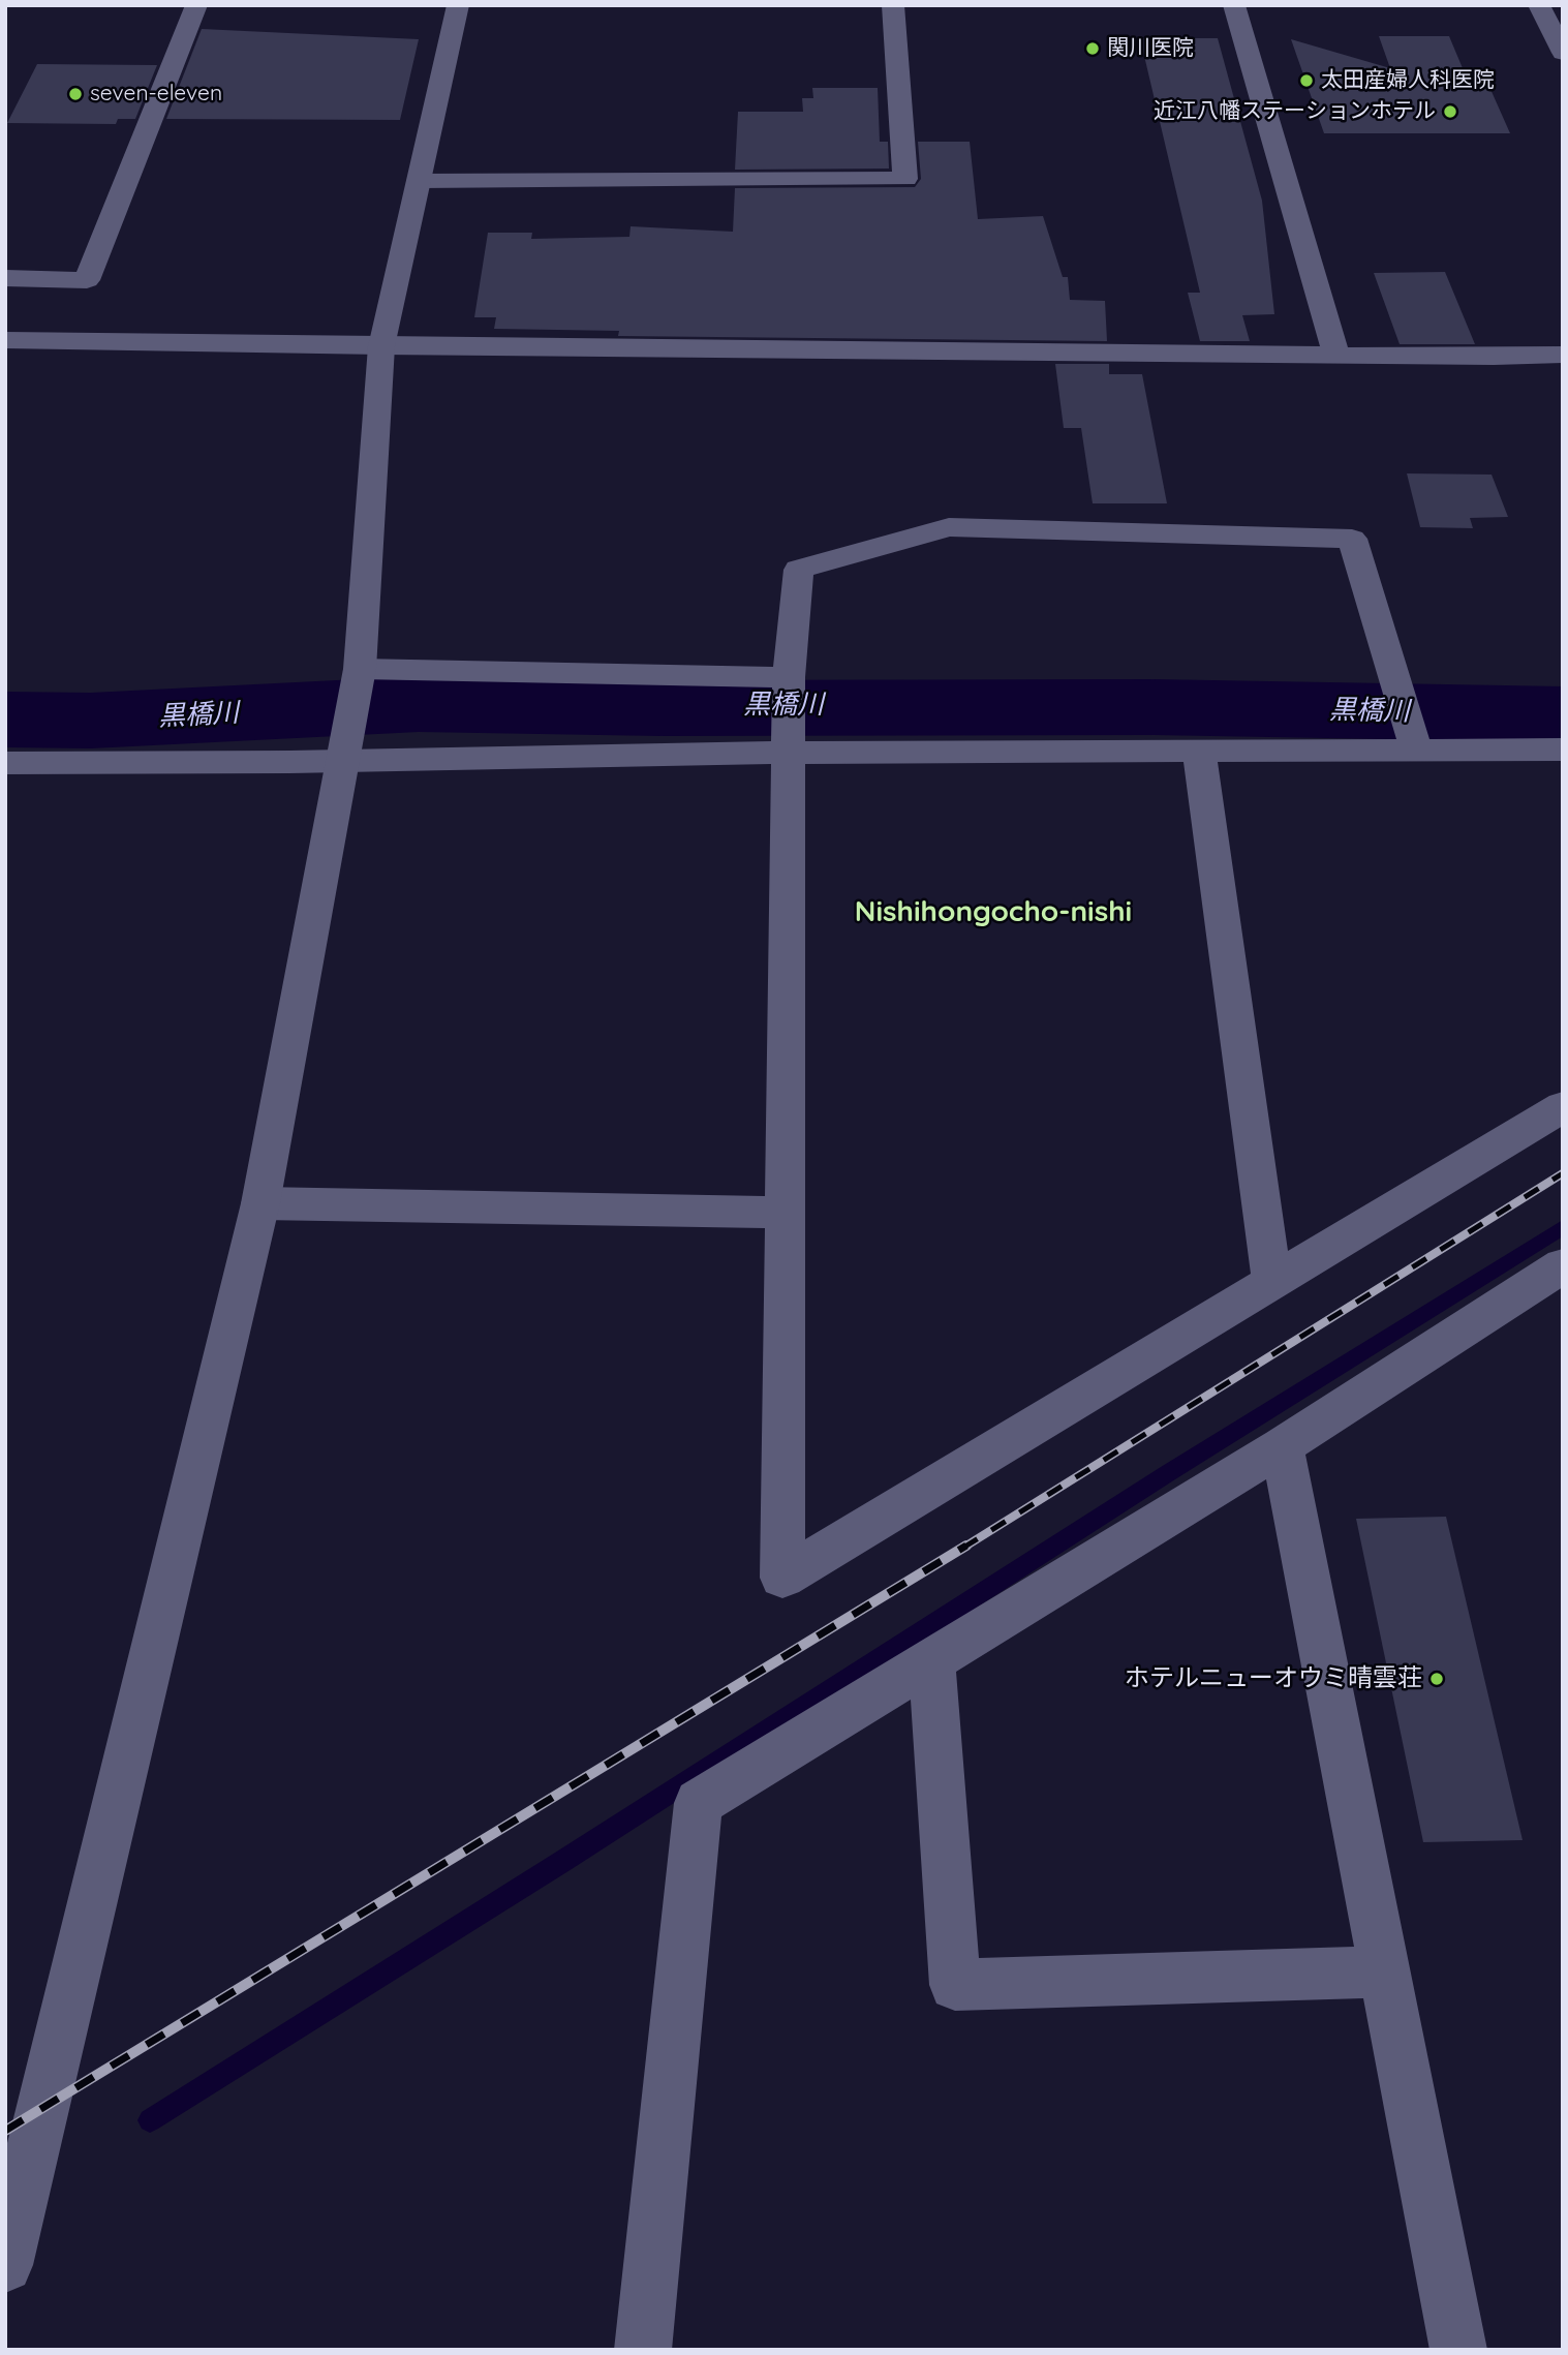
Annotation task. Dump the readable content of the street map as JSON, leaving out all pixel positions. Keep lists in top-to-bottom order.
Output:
{
  "districts": ["Nishihongocho-nishi"],
  "water": ["黒橋川"],
  "places": [
    "関川医院",
    "太田産婦人科医院",
    "seven-eleven",
    "近江八幡ステーションホテル",
    "ホテルニューオウミ晴雲荘"
  ]
}
